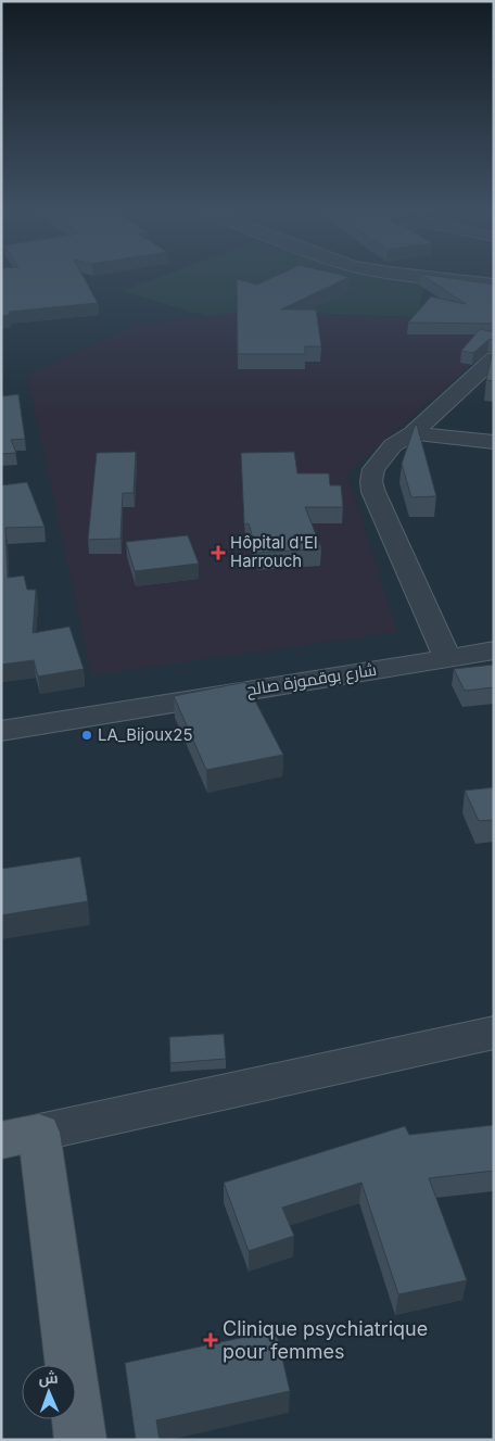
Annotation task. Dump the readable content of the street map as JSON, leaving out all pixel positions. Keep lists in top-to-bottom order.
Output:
{
  "streets": {
    "street": ["شارع بوقموزة صالح"]
  },
  "places": {
    "health": ["Hôpital d'El Harrouch", "Clinique psychiatrique pour femmes"],
    "other": ["LA_Bijoux25"]
  },
  "north": "top"
}
